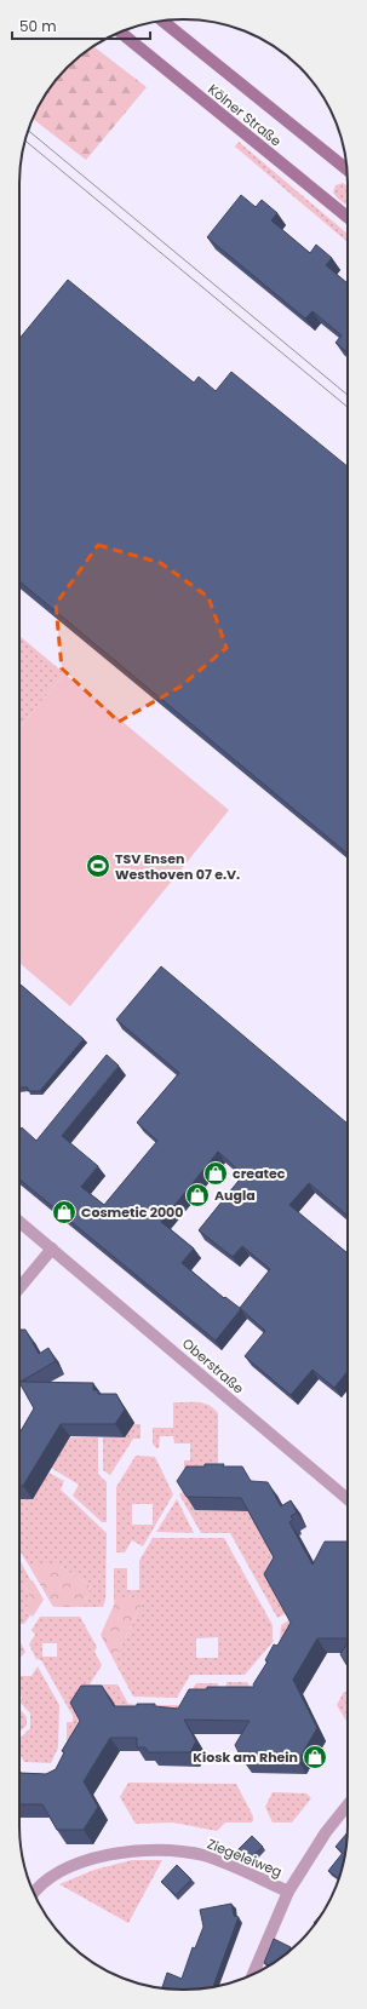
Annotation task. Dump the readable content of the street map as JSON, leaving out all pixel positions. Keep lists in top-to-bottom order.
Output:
{
  "streets": {
    "main road": ["Kölner Straße"],
    "street": ["Oberstraße", "Ziegeleiweg"]
  },
  "places": {
    "sports": ["TSV Ensen Westhoven 07 e.V."],
    "shop": [
      "createc",
      "Augla",
      "Cosmetic 2000",
      "Kiosk am Rhein"
    ]
  },
  "scale_bar": "50 m"
}
